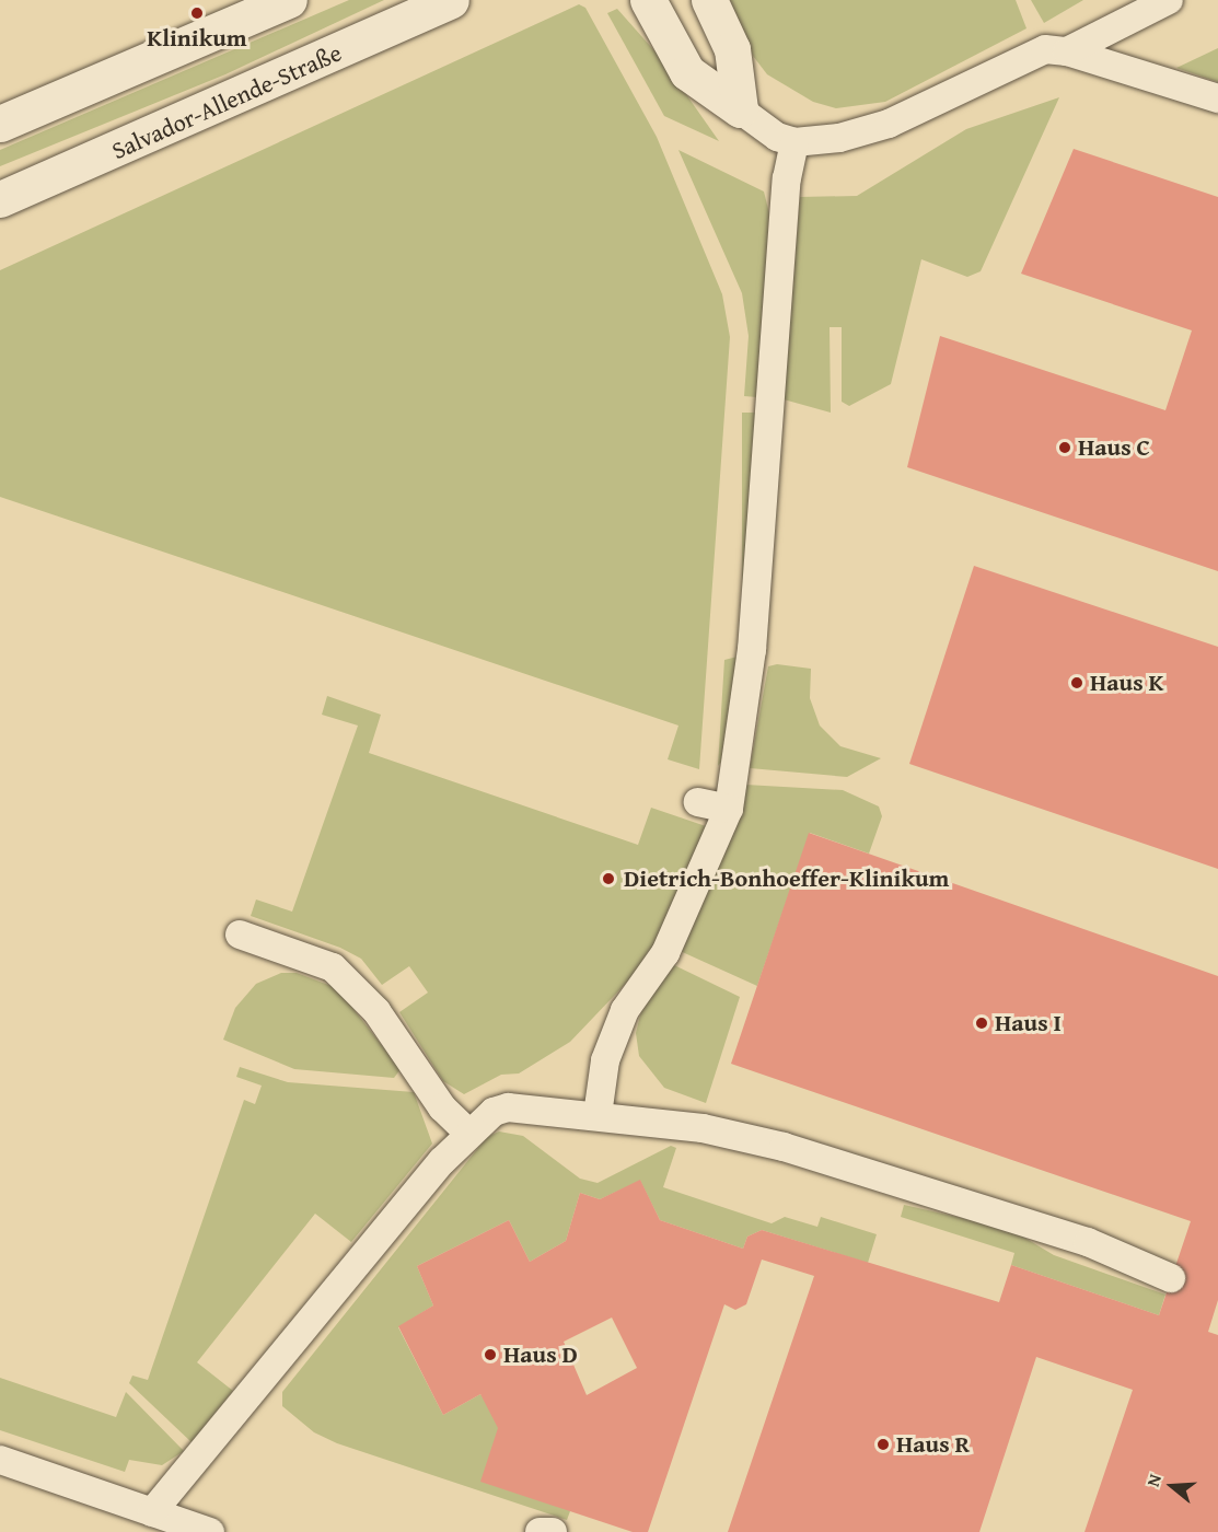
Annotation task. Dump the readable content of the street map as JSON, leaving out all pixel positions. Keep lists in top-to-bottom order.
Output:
{
  "streets": {
    "street": ["Salvador-Allende-Straße"]
  },
  "places": [
    "Klinikum",
    "Haus C",
    "Haus K",
    "Dietrich-Bonhoeffer-Klinikum",
    "Haus I",
    "Haus D",
    "Haus R"
  ],
  "north": "left"
}
